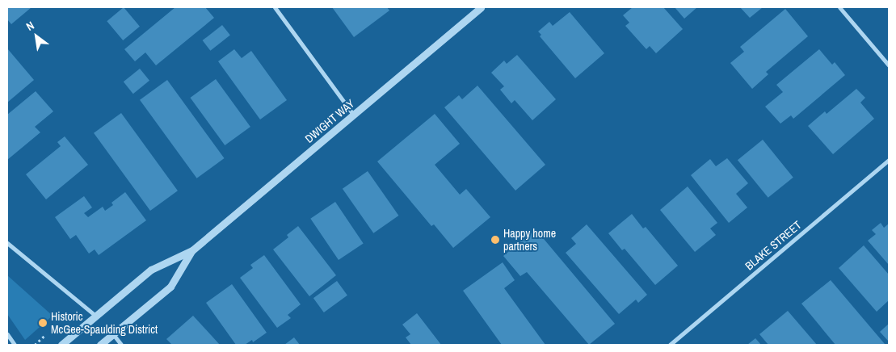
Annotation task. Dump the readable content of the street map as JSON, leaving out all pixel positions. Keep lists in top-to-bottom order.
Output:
{
  "streets": {
    "street": ["DWIGHT WAY", "BLAKE STREET"]
  },
  "places": ["Happy home partners", "Historic McGee-Spaulding District"],
  "north": "top left"
}
